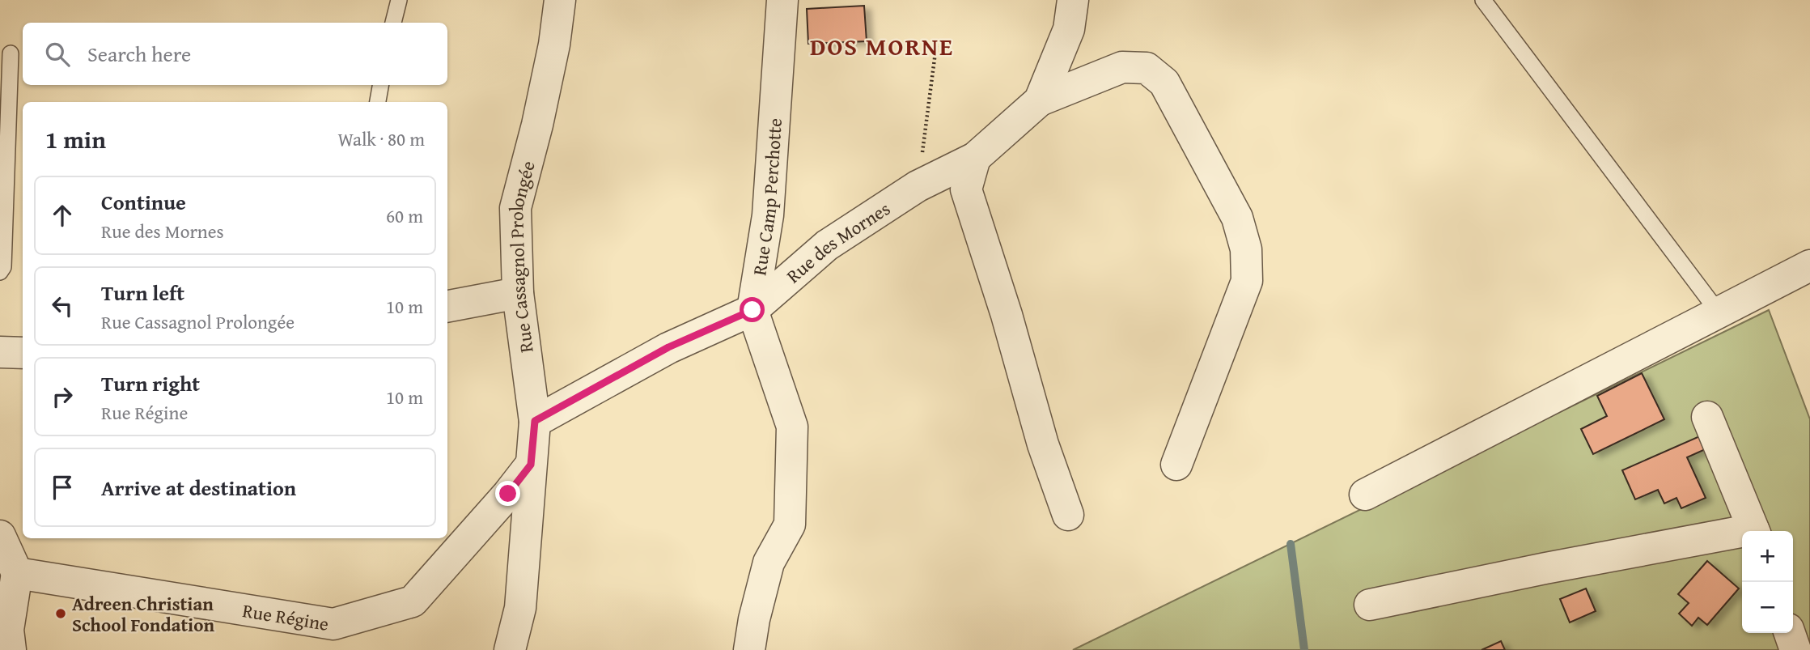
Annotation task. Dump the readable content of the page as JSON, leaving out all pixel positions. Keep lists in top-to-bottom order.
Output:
{
  "streets": {
    "street": [
      "Rue Camp Perchotte",
      "Rue des Mornes",
      "Rue Cassagnol Prolongée",
      "Rue Régine"
    ]
  },
  "crossings": [
    ["Rue Camp Perchotte", "Rue des Mornes"],
    ["Rue des Mornes", "Rue Cassagnol Prolongée"],
    ["Rue Cassagnol Prolongée", "Rue Régine"]
  ],
  "districts": ["DOS MORNE"],
  "places": ["Adreen Christian School Fondation"],
  "page": {
    "search": "Search here",
    "heading": ["1 min", "Walk · 80 m"],
    "list": [
      ["Continue", "Rue des Mornes", "60 m"],
      ["Turn left", "Rue Cassagnol Prolongée", "10 m"],
      ["Turn right", "Rue Régine", "10 m"],
      "Arrive at destination"
    ],
    "map_buttons": ["+", "−"]
  }
}
